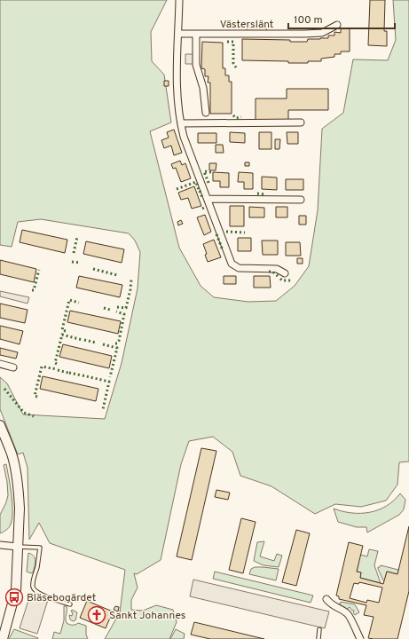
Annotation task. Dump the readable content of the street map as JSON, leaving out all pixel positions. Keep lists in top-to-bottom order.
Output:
{
  "streets": {
    "street": ["Västerslänt"]
  },
  "places": {
    "bus stop": ["Bläsebogärdet"],
    "church": ["Sankt Johannes"]
  },
  "scale_bar": "100 m"
}
